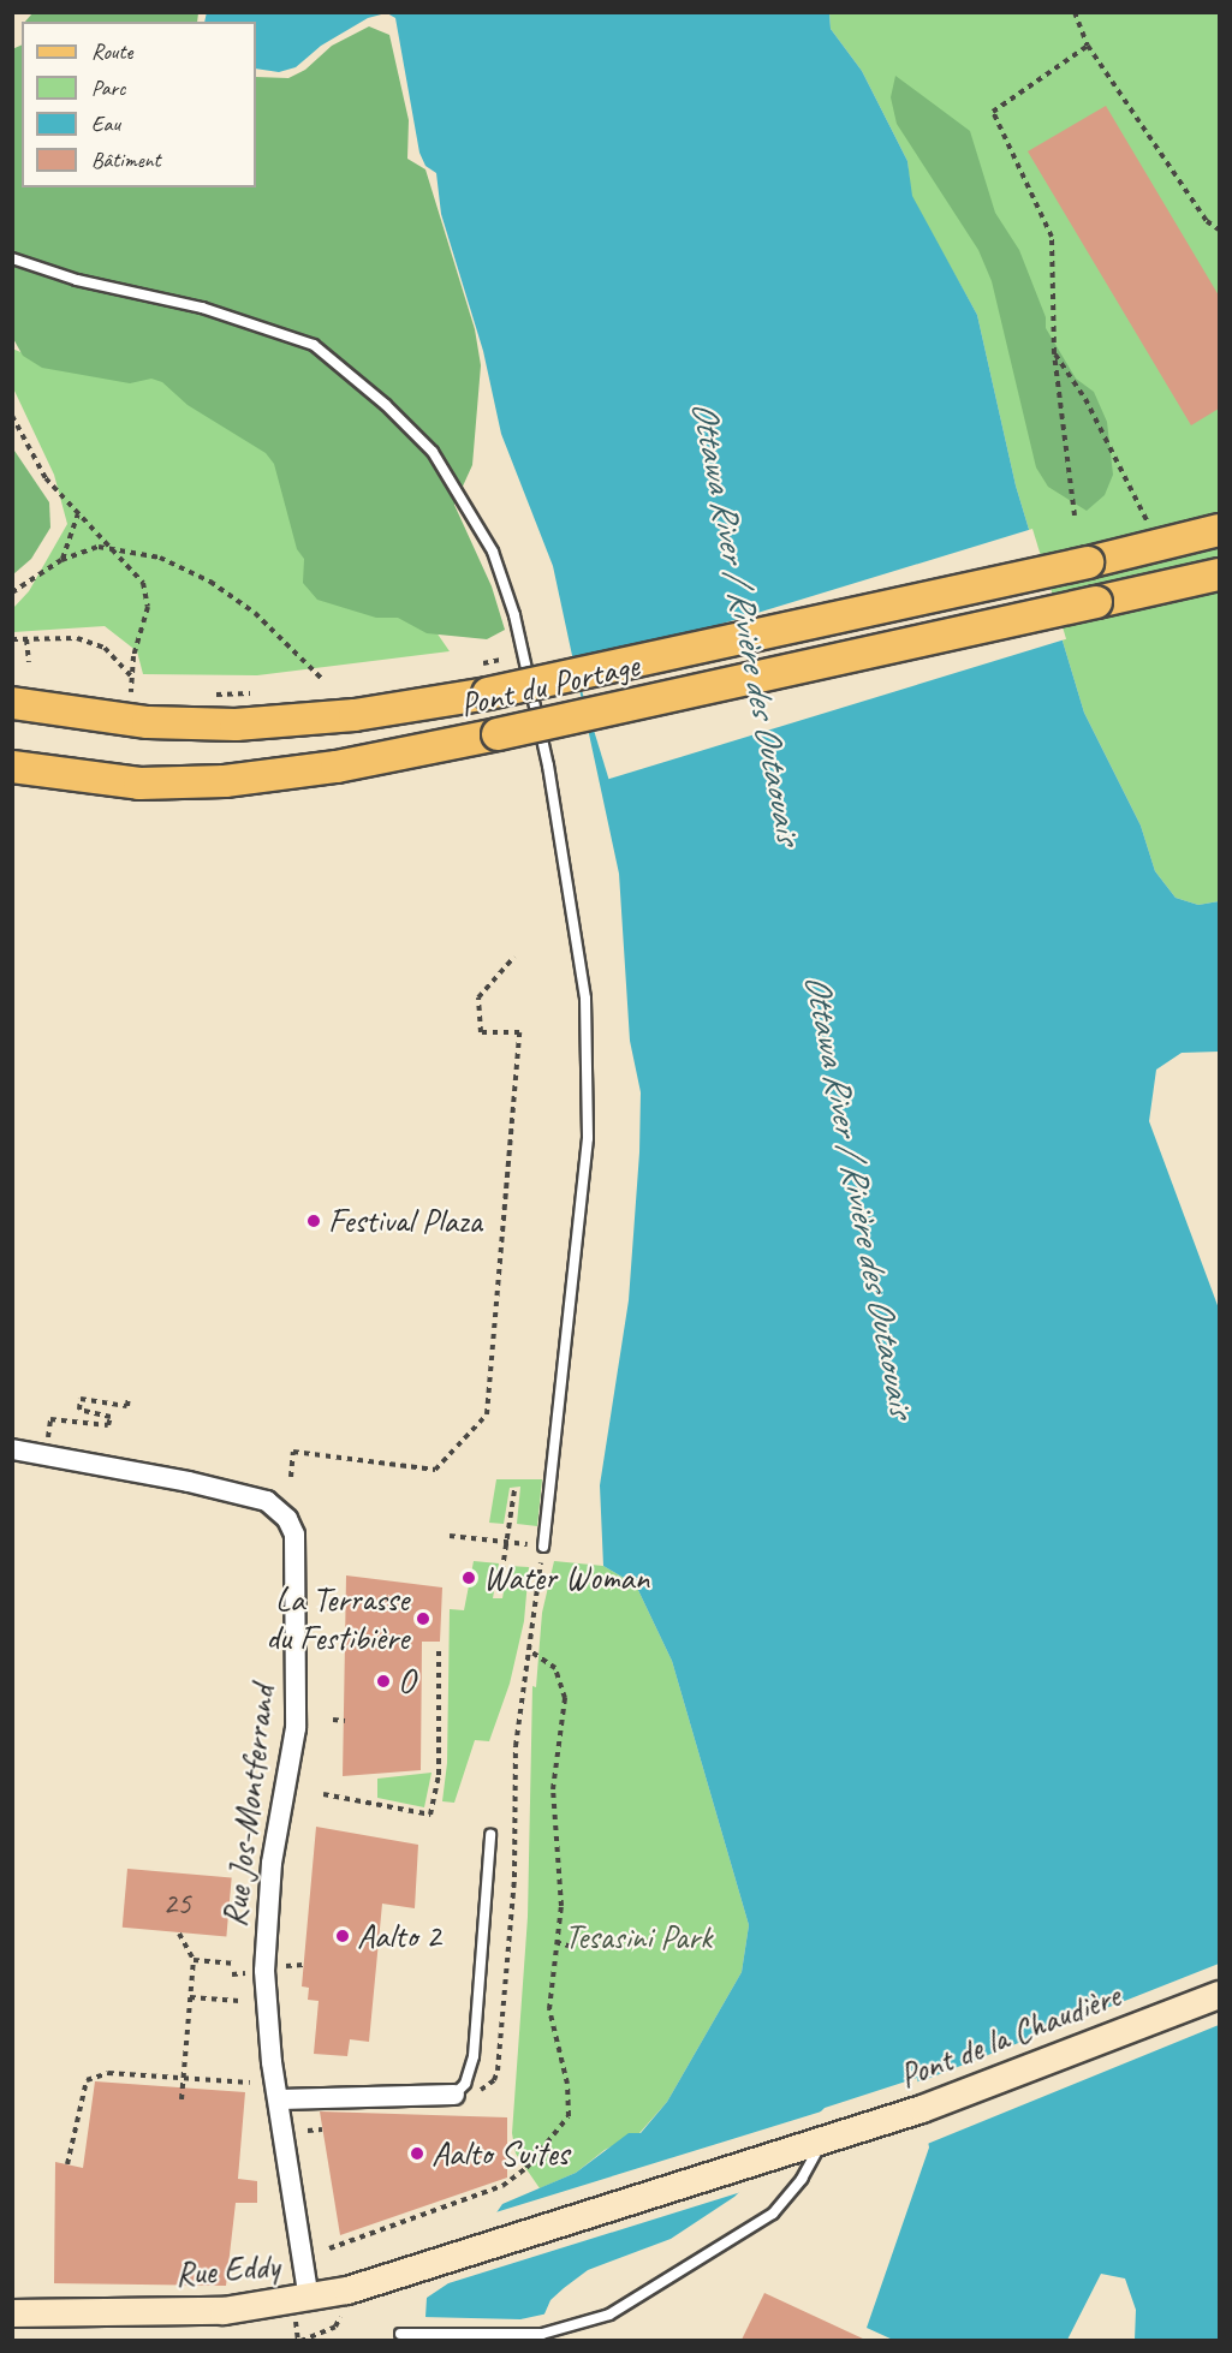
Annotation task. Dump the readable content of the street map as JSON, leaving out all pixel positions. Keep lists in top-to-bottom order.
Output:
{
  "streets": {
    "main road": ["Pont du Portage", "Pont de la Chaudière", "Rue Eddy"],
    "street": ["Rue Jos-Montferrand"]
  },
  "crossings": [
    ["Rue Jos-Montferrand", "Rue Eddy"],
    ["Pont de la Chaudière", "Rue Eddy"]
  ],
  "water": ["Ottawa River / Rivière des Outaouais"],
  "parks": ["Tesasini Park"],
  "places": [
    "Festival Plaza",
    "Water Woman",
    "La Terrasse du Festibière",
    "O",
    "Aalto 2",
    "Aalto Suites"
  ],
  "house_numbers": ["25"],
  "legend": [
    "Route",
    "Parc",
    "Eau",
    "Bâtiment"
  ]
}
